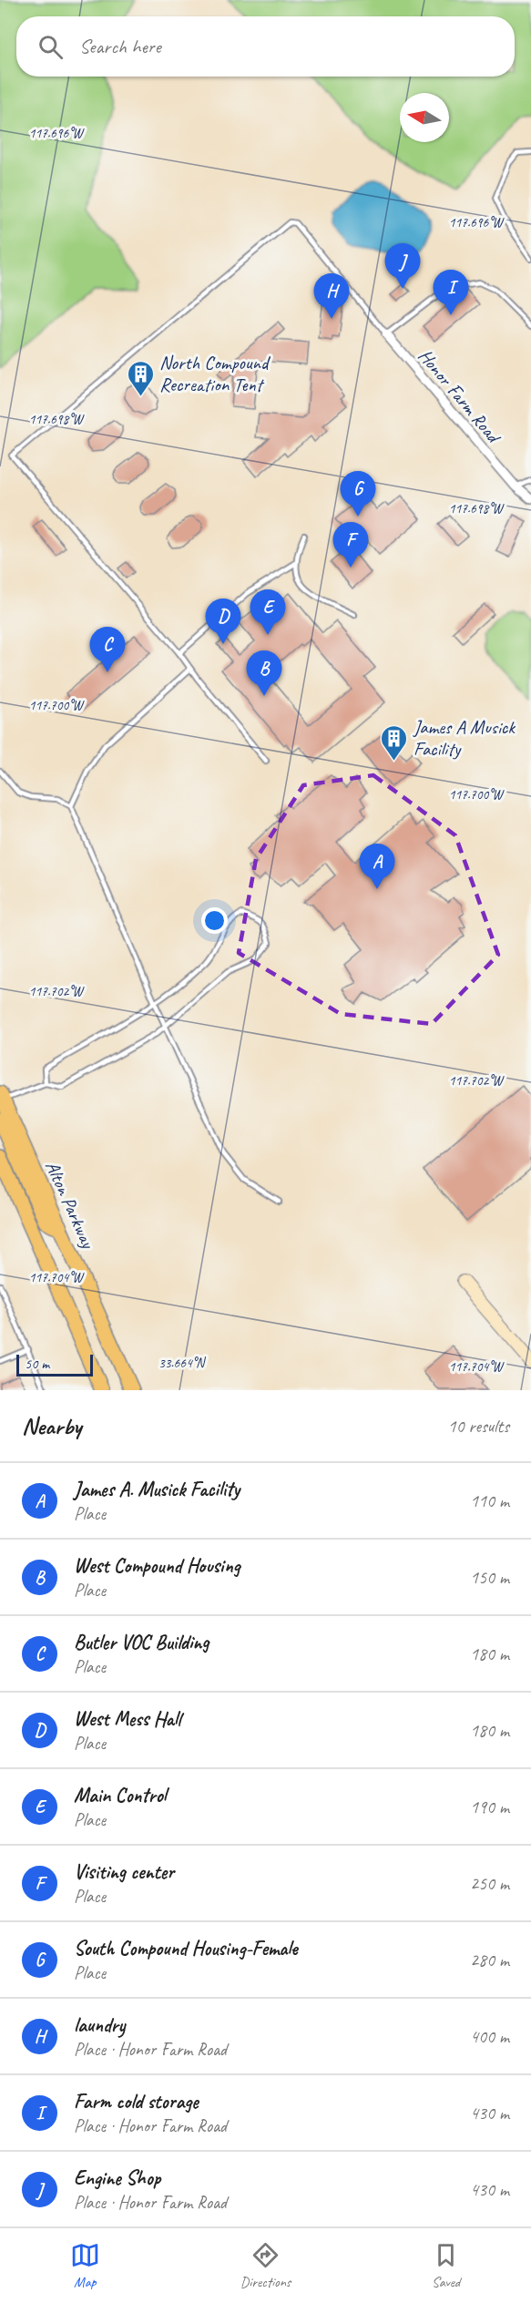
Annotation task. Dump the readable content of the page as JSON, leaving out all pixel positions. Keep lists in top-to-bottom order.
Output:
{
  "streets": {
    "main road": ["Alton Parkway"],
    "street": ["Honor Farm Road"]
  },
  "places": {
    "building": ["North Compound Recreation Tent", "James A Musick Facility"]
  },
  "scale_bar": "50 m",
  "north": "left",
  "page": {
    "search": "Search here",
    "pins": [
      "J",
      "I",
      "H",
      "G",
      "F",
      "E",
      "D",
      "C",
      "B",
      "A"
    ],
    "scale": "50 m",
    "heading": ["Nearby", "10 results"],
    "list": [
      {
        "mark": "A",
        "name": "James A. Musick Facility",
        "note": "Place",
        "value": "110 m"
      },
      {
        "mark": "B",
        "name": "West Compound Housing",
        "note": "Place",
        "value": "150 m"
      },
      {
        "mark": "C",
        "name": "Butler VOC Building",
        "note": "Place",
        "value": "180 m"
      },
      {
        "mark": "D",
        "name": "West Mess Hall",
        "note": "Place",
        "value": "180 m"
      },
      {
        "mark": "E",
        "name": "Main Control",
        "note": "Place",
        "value": "190 m"
      },
      {
        "mark": "F",
        "name": "Visiting center",
        "note": "Place",
        "value": "250 m"
      },
      {
        "mark": "G",
        "name": "South Compound Housing-Female",
        "note": "Place",
        "value": "280 m"
      },
      {
        "mark": "H",
        "name": "laundry",
        "note": "Place · Honor Farm Road",
        "value": "400 m"
      },
      {
        "mark": "I",
        "name": "Farm cold storage",
        "note": "Place · Honor Farm Road",
        "value": "430 m"
      },
      {
        "mark": "J",
        "name": "Engine Shop",
        "note": "Place · Honor Farm Road",
        "value": "430 m"
      }
    ],
    "nav": ["Map", "Directions", "Saved"]
  },
  "coordinates": [
    "117.696°W",
    "117.698°W",
    "117.700°W",
    "117.702°W",
    "117.704°W",
    "33.664°N"
  ]
}
